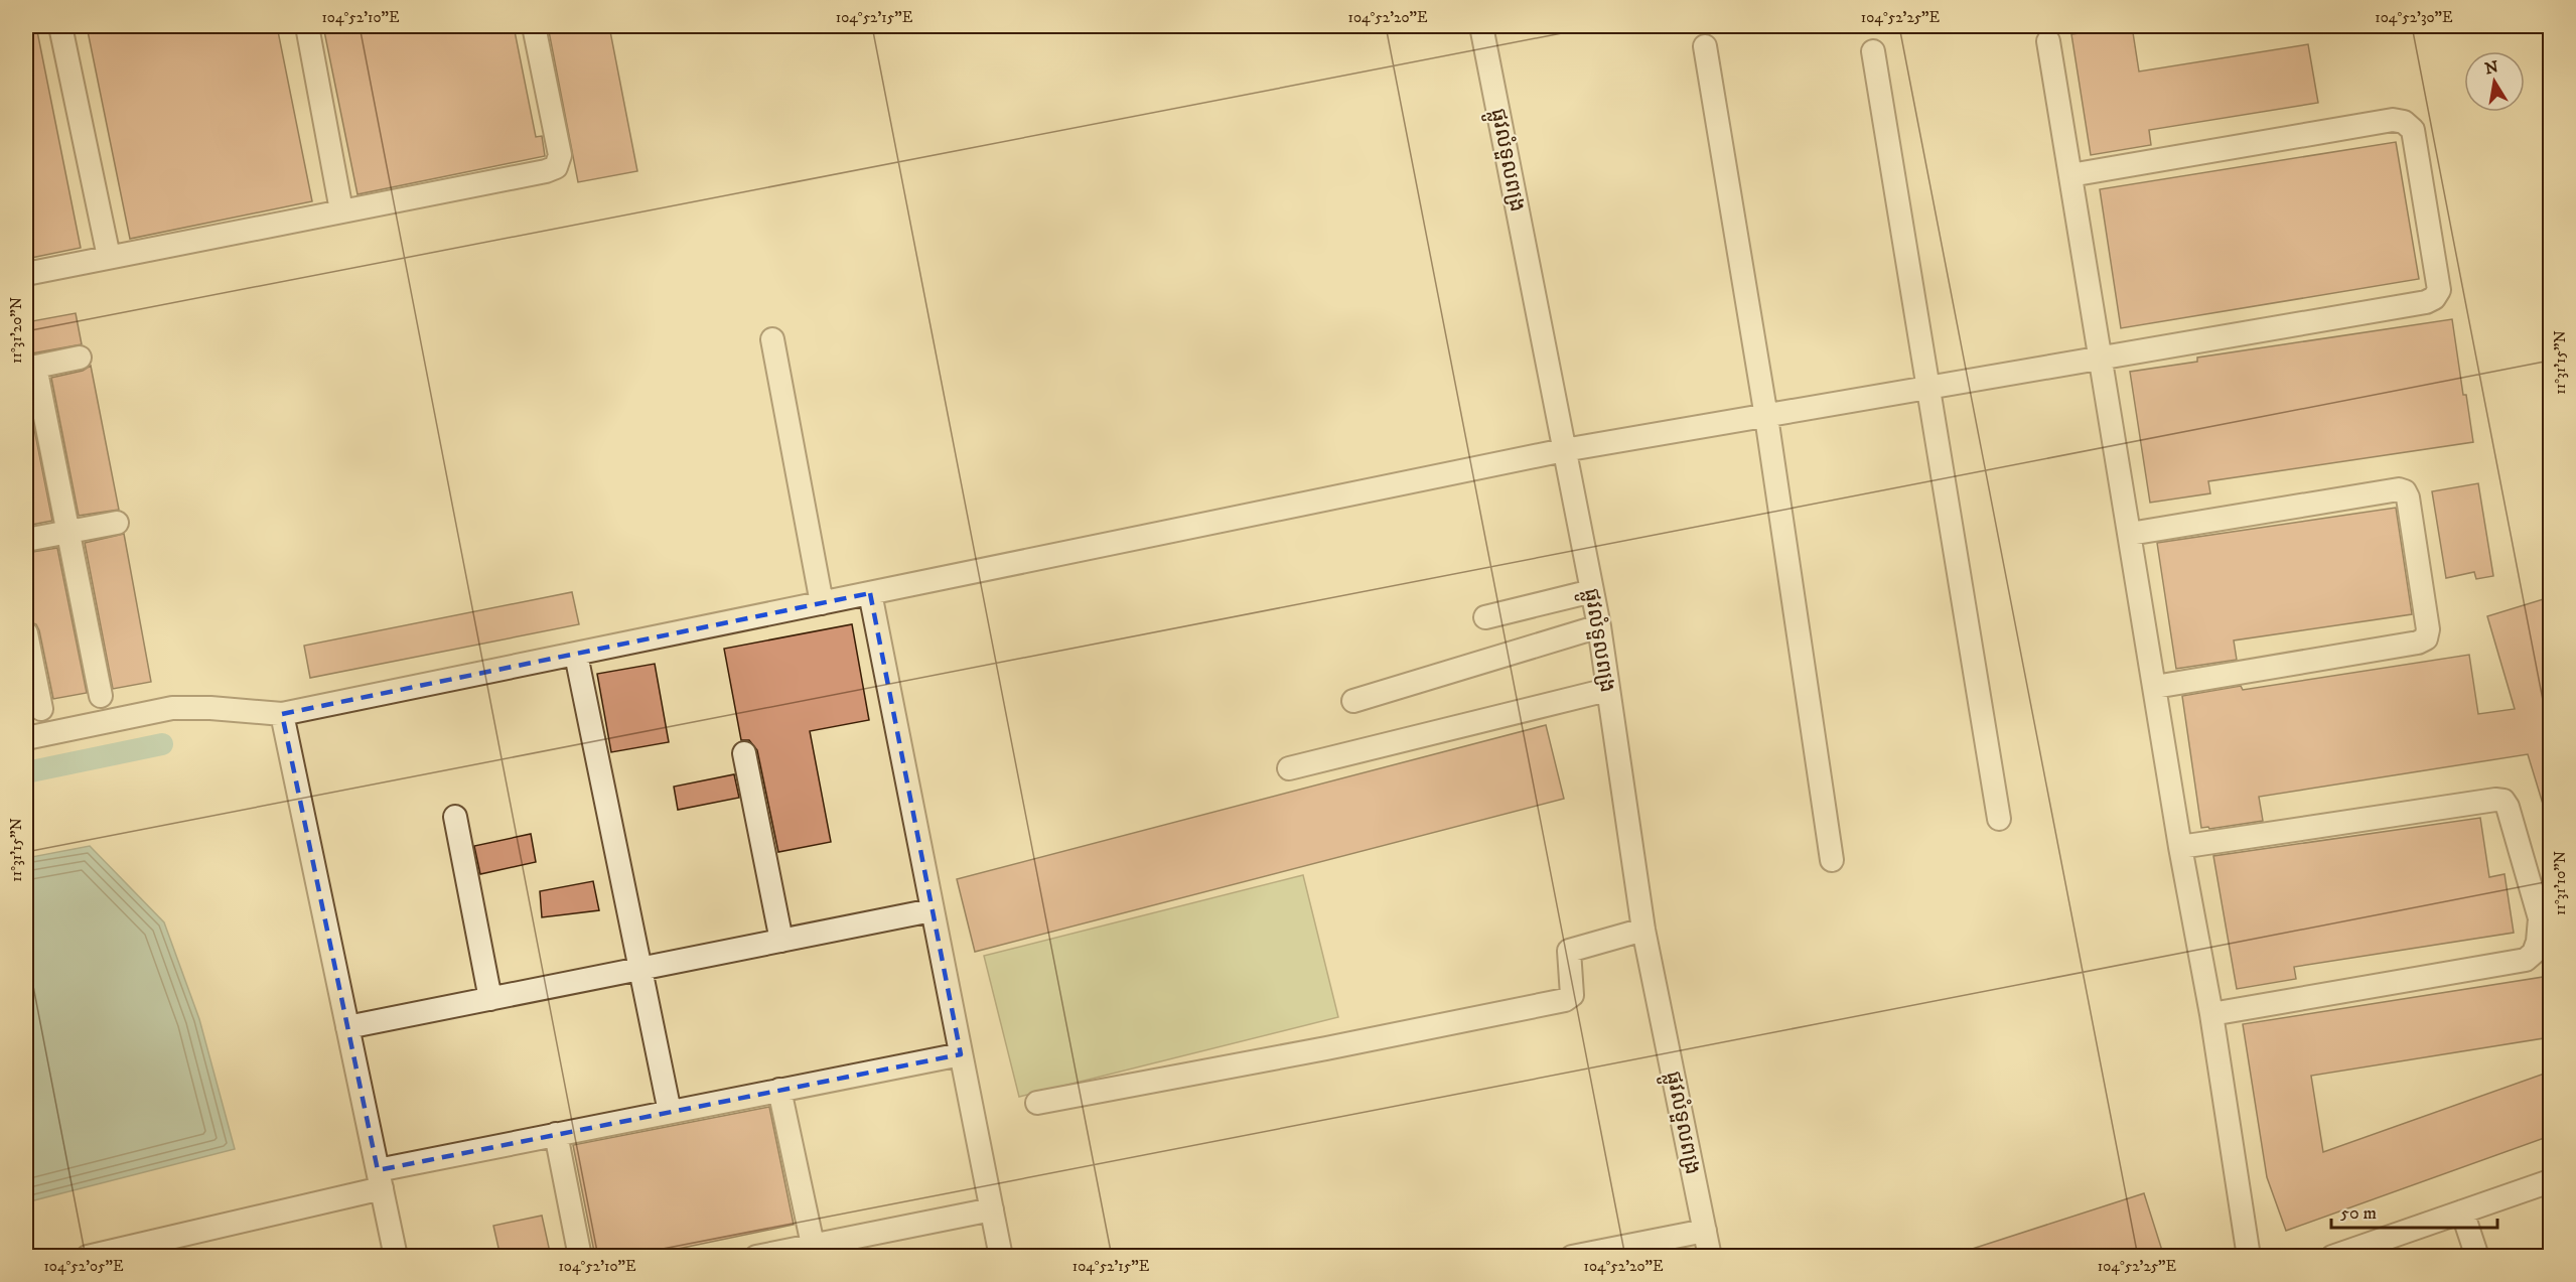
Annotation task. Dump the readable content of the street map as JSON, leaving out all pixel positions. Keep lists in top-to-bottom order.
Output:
{
  "streets": {
    "street": ["ផ្លូវលំទួលពង្រ"]
  },
  "scale_bar": "50 m",
  "north": "top",
  "coordinates": [
    "104°52'10\"E",
    "104°52'15\"E",
    "104°52'20\"E",
    "104°52'25\"E",
    "104°52'30\"E",
    "11°31'20\"N",
    "11°31'15\"N",
    "11°31'10\"N",
    "104°52'05\"E"
  ]
}
